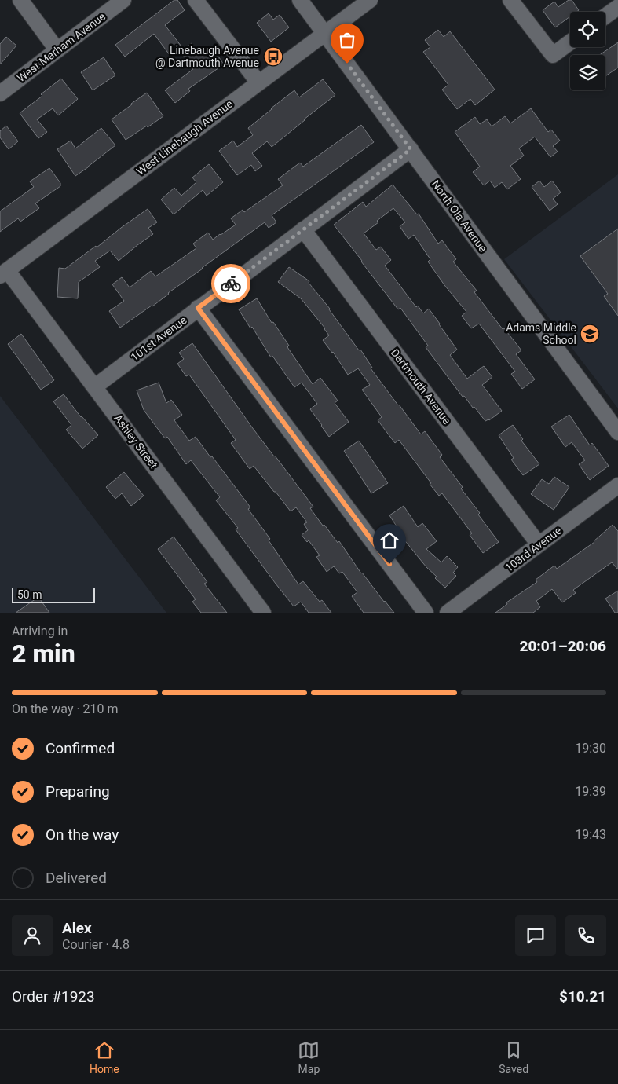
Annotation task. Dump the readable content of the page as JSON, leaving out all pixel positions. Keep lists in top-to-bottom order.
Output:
{
  "streets": {
    "street": [
      "West Marham Avenue",
      "West Linebaugh Avenue",
      "North Ola Avenue",
      "101st Avenue",
      "Dartmouth Avenue",
      "Ashley Street",
      "103rd Avenue"
    ]
  },
  "crossings": [
    ["West Linebaugh Avenue", "North Ola Avenue"],
    ["West Linebaugh Avenue", "Ashley Street"],
    ["North Ola Avenue", "101st Avenue"],
    ["101st Avenue", "Dartmouth Avenue"],
    ["101st Avenue", "Ashley Street"],
    ["Dartmouth Avenue", "103rd Avenue"]
  ],
  "places": {
    "bus stop": ["Linebaugh Avenue @ Dartmouth Avenue"],
    "school or university": ["Adams Middle School"]
  },
  "scale_bar": "50 m",
  "page": {
    "scale": "50 m",
    "heading": ["2 min", "Arriving in", "20:01–20:06"],
    "panel": [
      "Alex",
      "Courier · 4.8",
      "Order #1923",
      "$10.21"
    ],
    "bar": "On the way · 210 m",
    "list": [
      ["Confirmed", "19:30"],
      ["Preparing", "19:39"],
      ["On the way", "19:43"],
      "Delivered"
    ],
    "tabs": ["Home", "Map", "Saved"]
  }
}
